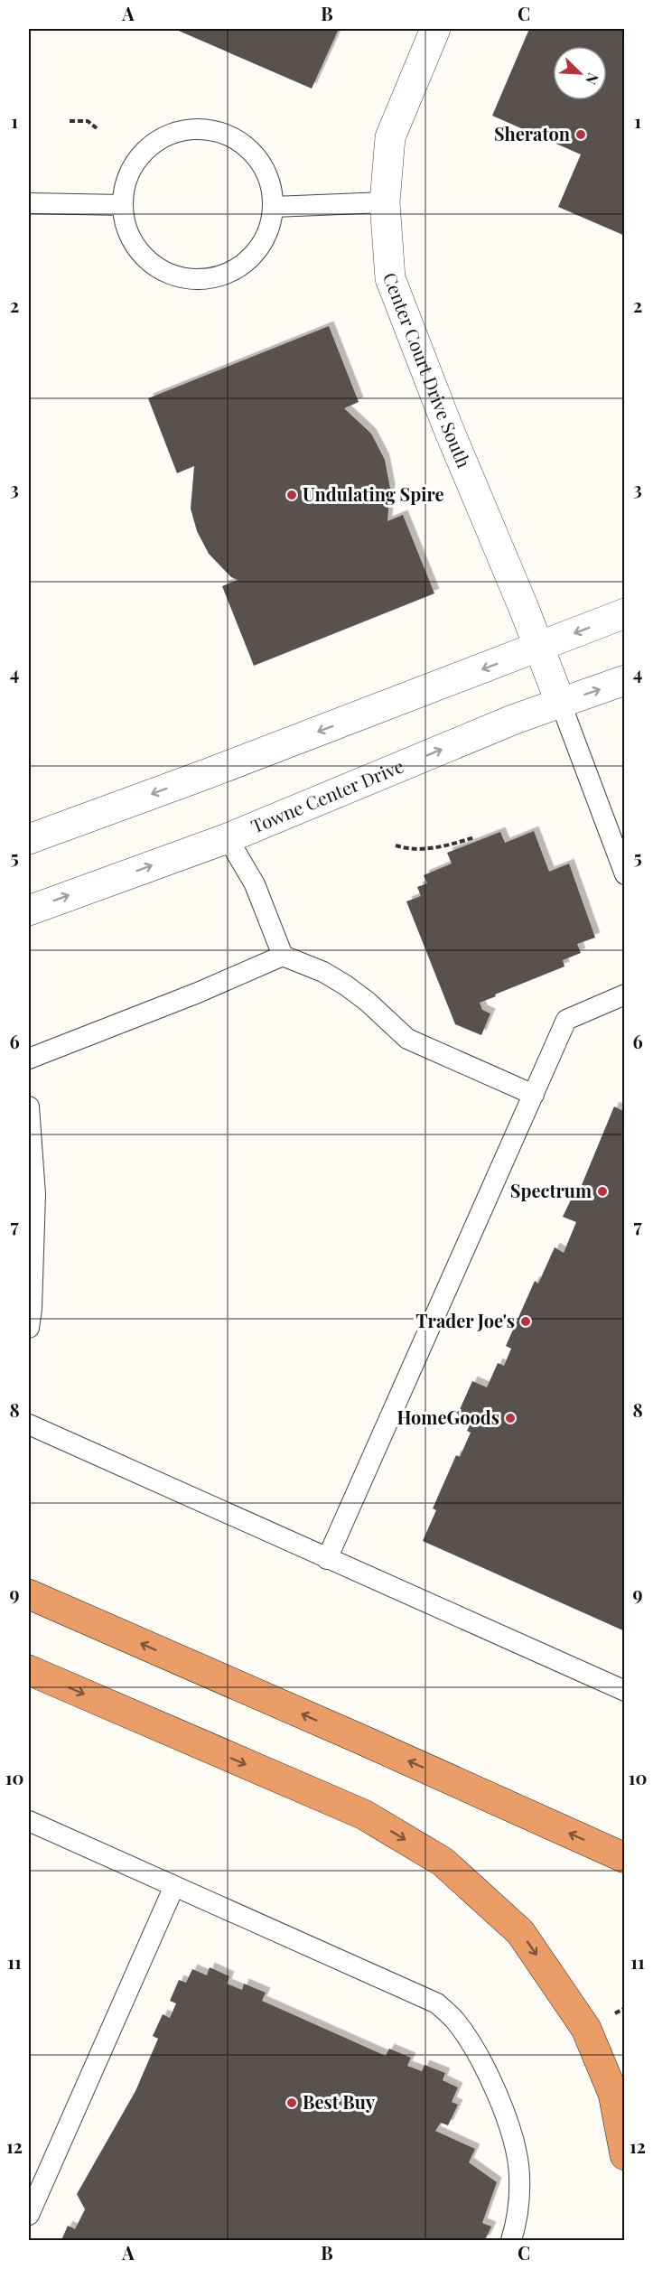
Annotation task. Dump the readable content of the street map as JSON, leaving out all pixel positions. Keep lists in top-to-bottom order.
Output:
{
  "streets": {
    "street": ["Center Court Drive South", "Towne Center Drive"]
  },
  "crossings": [
    ["Center Court Drive South", "Towne Center Drive"]
  ],
  "places": [
    "Sheraton",
    "Undulating Spire",
    "Spectrum",
    "Trader Joe's",
    "HomeGoods",
    "Best Buy"
  ],
  "north": "bottom right",
  "grid": {
    "columns": ["A", "B", "C"],
    "rows": [
      "1",
      "2",
      "3",
      "4",
      "5",
      "6",
      "7",
      "8",
      "9",
      "10",
      "11",
      "12"
    ]
  }
}
